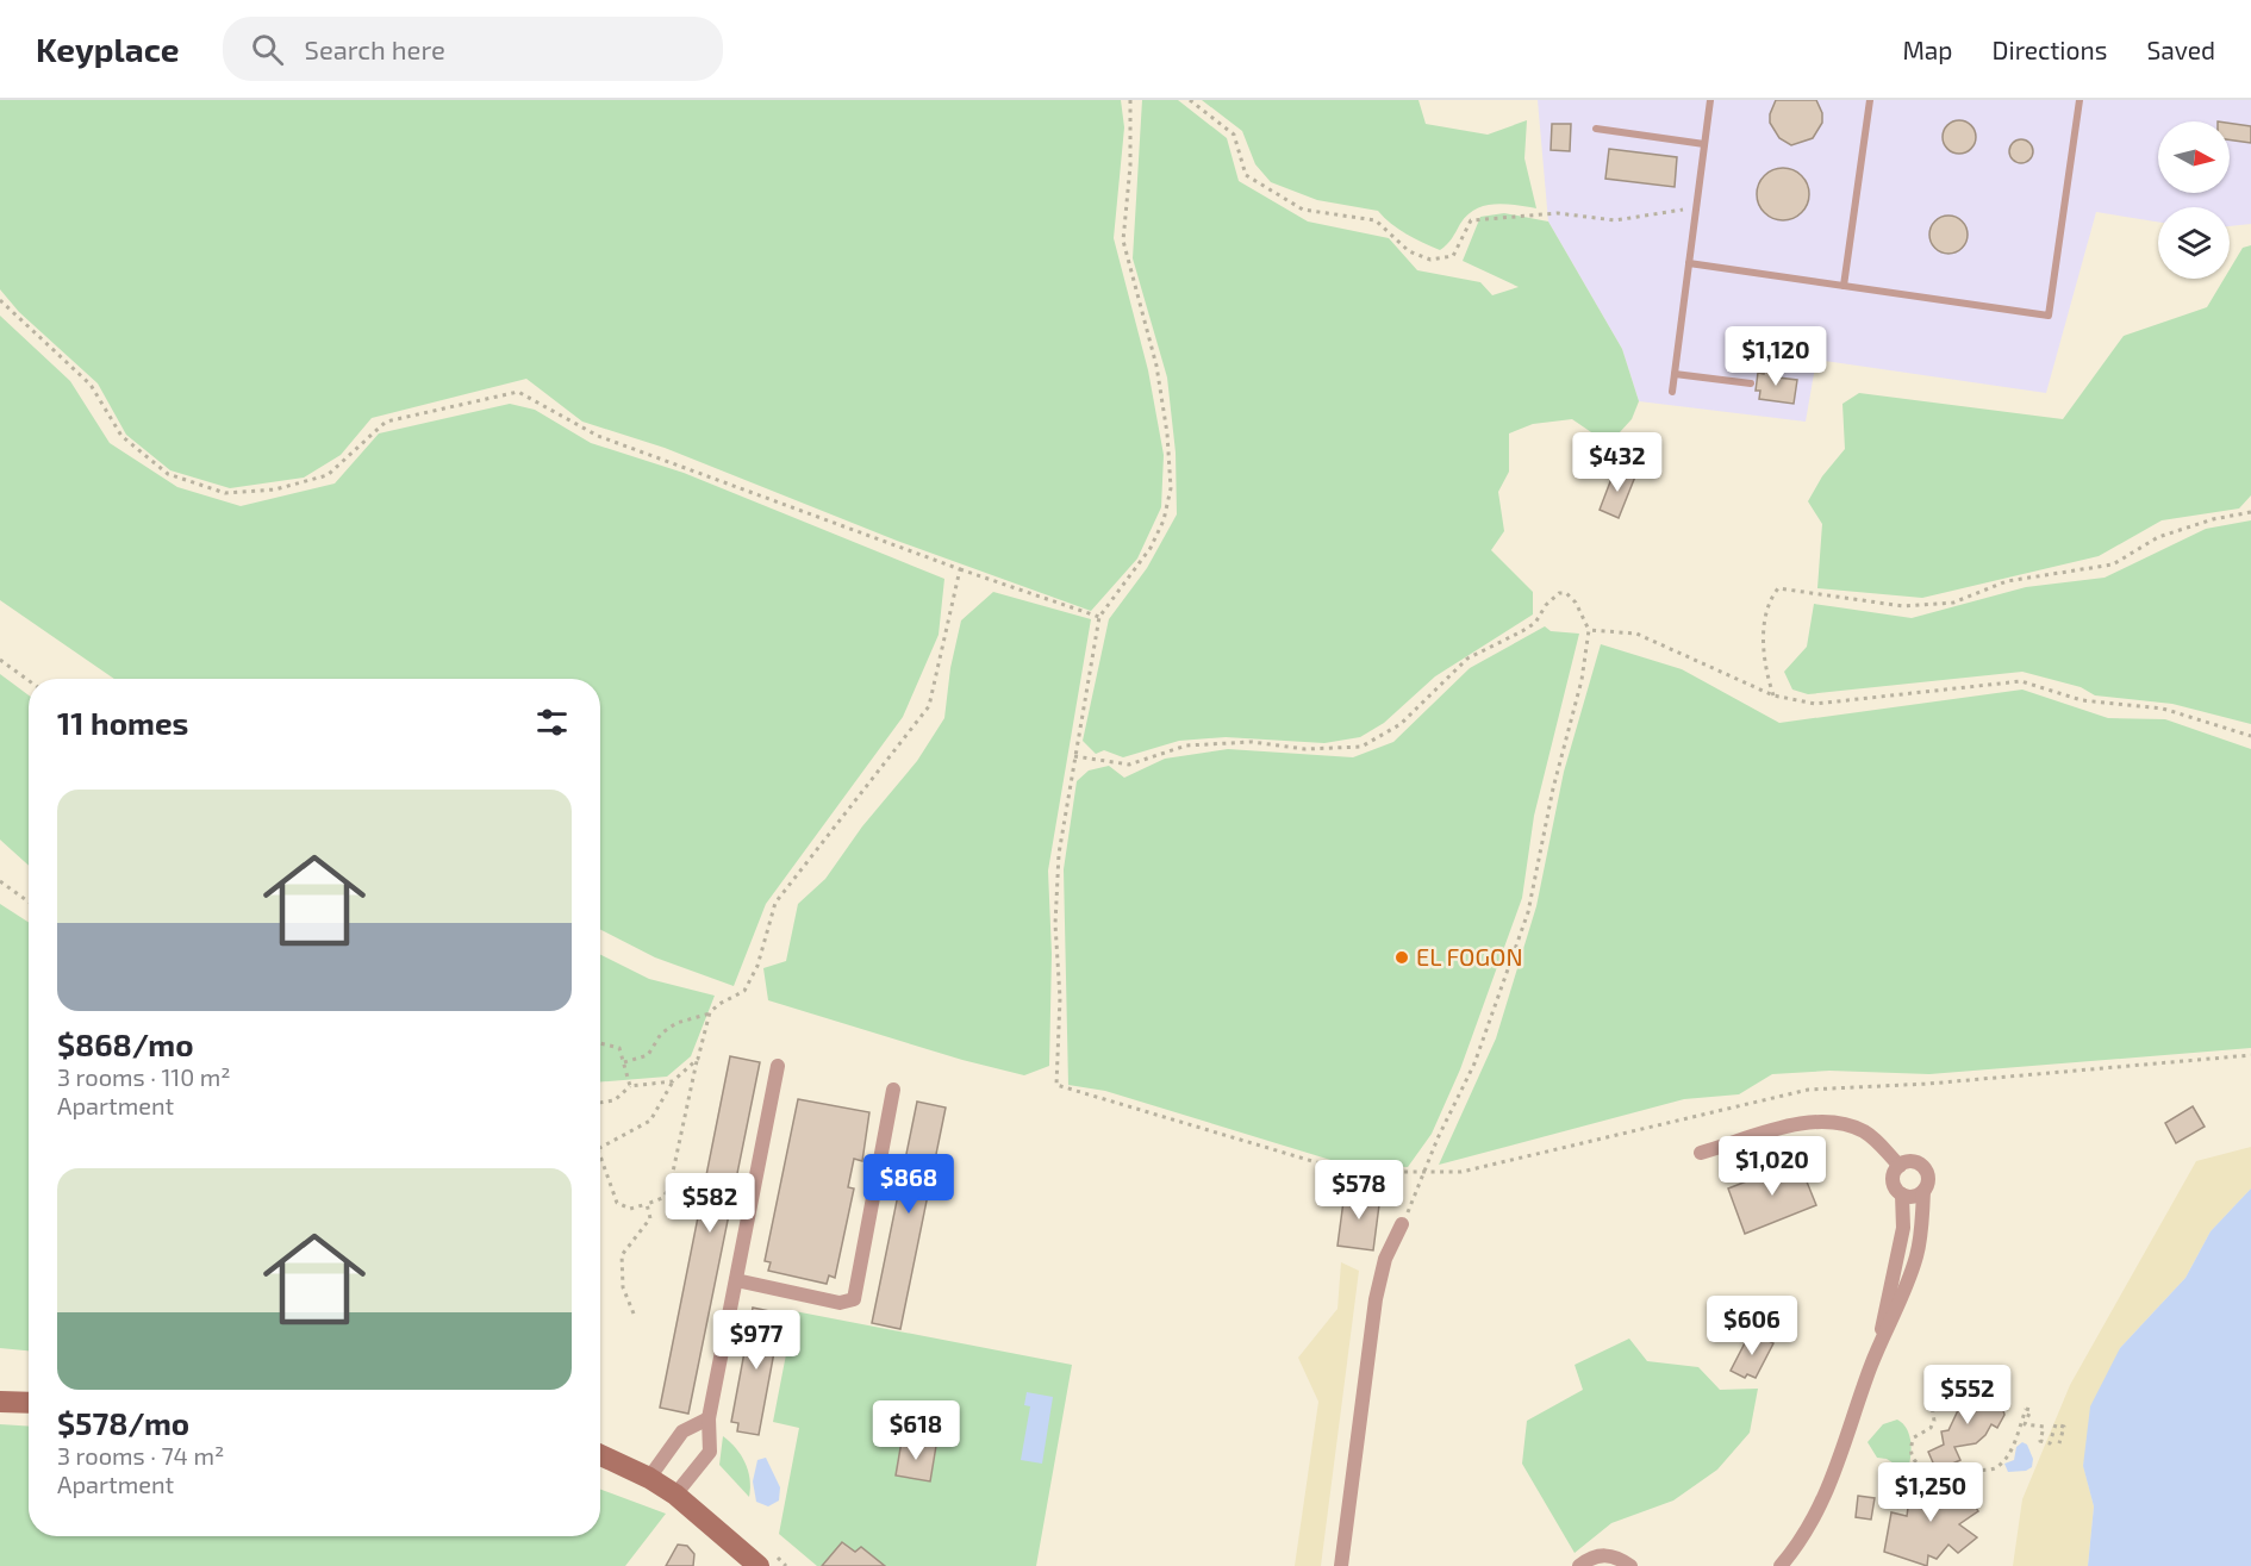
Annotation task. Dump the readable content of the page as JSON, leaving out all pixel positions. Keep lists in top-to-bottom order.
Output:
{
  "places": ["EL FOGON"],
  "north": "right",
  "page": {
    "header": "Keyplace",
    "search": "Search here",
    "nav": ["Map", "Directions", "Saved"],
    "price": [
      "$1,120",
      "$432",
      "$1,020",
      "$868",
      "$578",
      "$582",
      "$606",
      "$977",
      "$552",
      "$618",
      "$1,250"
    ],
    "heading": "11 homes",
    "list": [
      {
        "name": "$868/mo",
        "note": "3 rooms · 110 m² · Apartment"
      },
      {
        "name": "$578/mo",
        "note": "3 rooms · 74 m² · Apartment"
      }
    ]
  }
}
